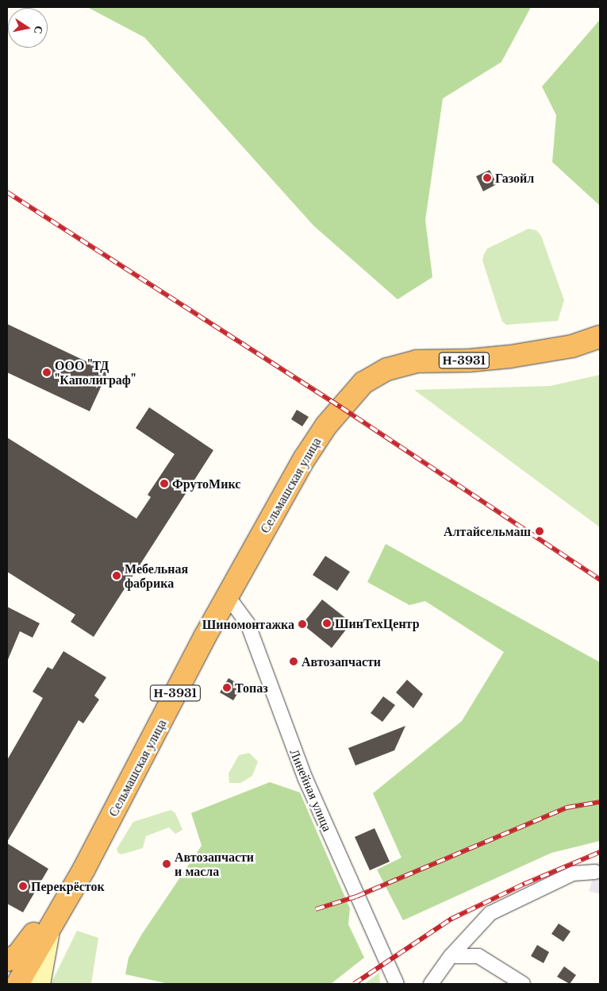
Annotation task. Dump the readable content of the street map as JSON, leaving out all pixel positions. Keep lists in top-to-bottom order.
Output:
{
  "streets": {
    "highway": ["Н-3931", "Сельмашская улица"],
    "street": ["Линейная улица"]
  },
  "crossings": [
    ["Сельмашская улица", "Линейная улица"]
  ],
  "places": [
    "Газойл",
    "ООО \"ТД \"Каполиграф\"",
    "ФрутоМикс",
    "Алтайсельмаш",
    "Мебельная фабрика",
    "ШинТехЦентр",
    "Шиномонтажка",
    "Автозапчасти",
    "Топаз",
    "Автозапчасти и масла",
    "Перекрёсток"
  ],
  "north": "right"
}
